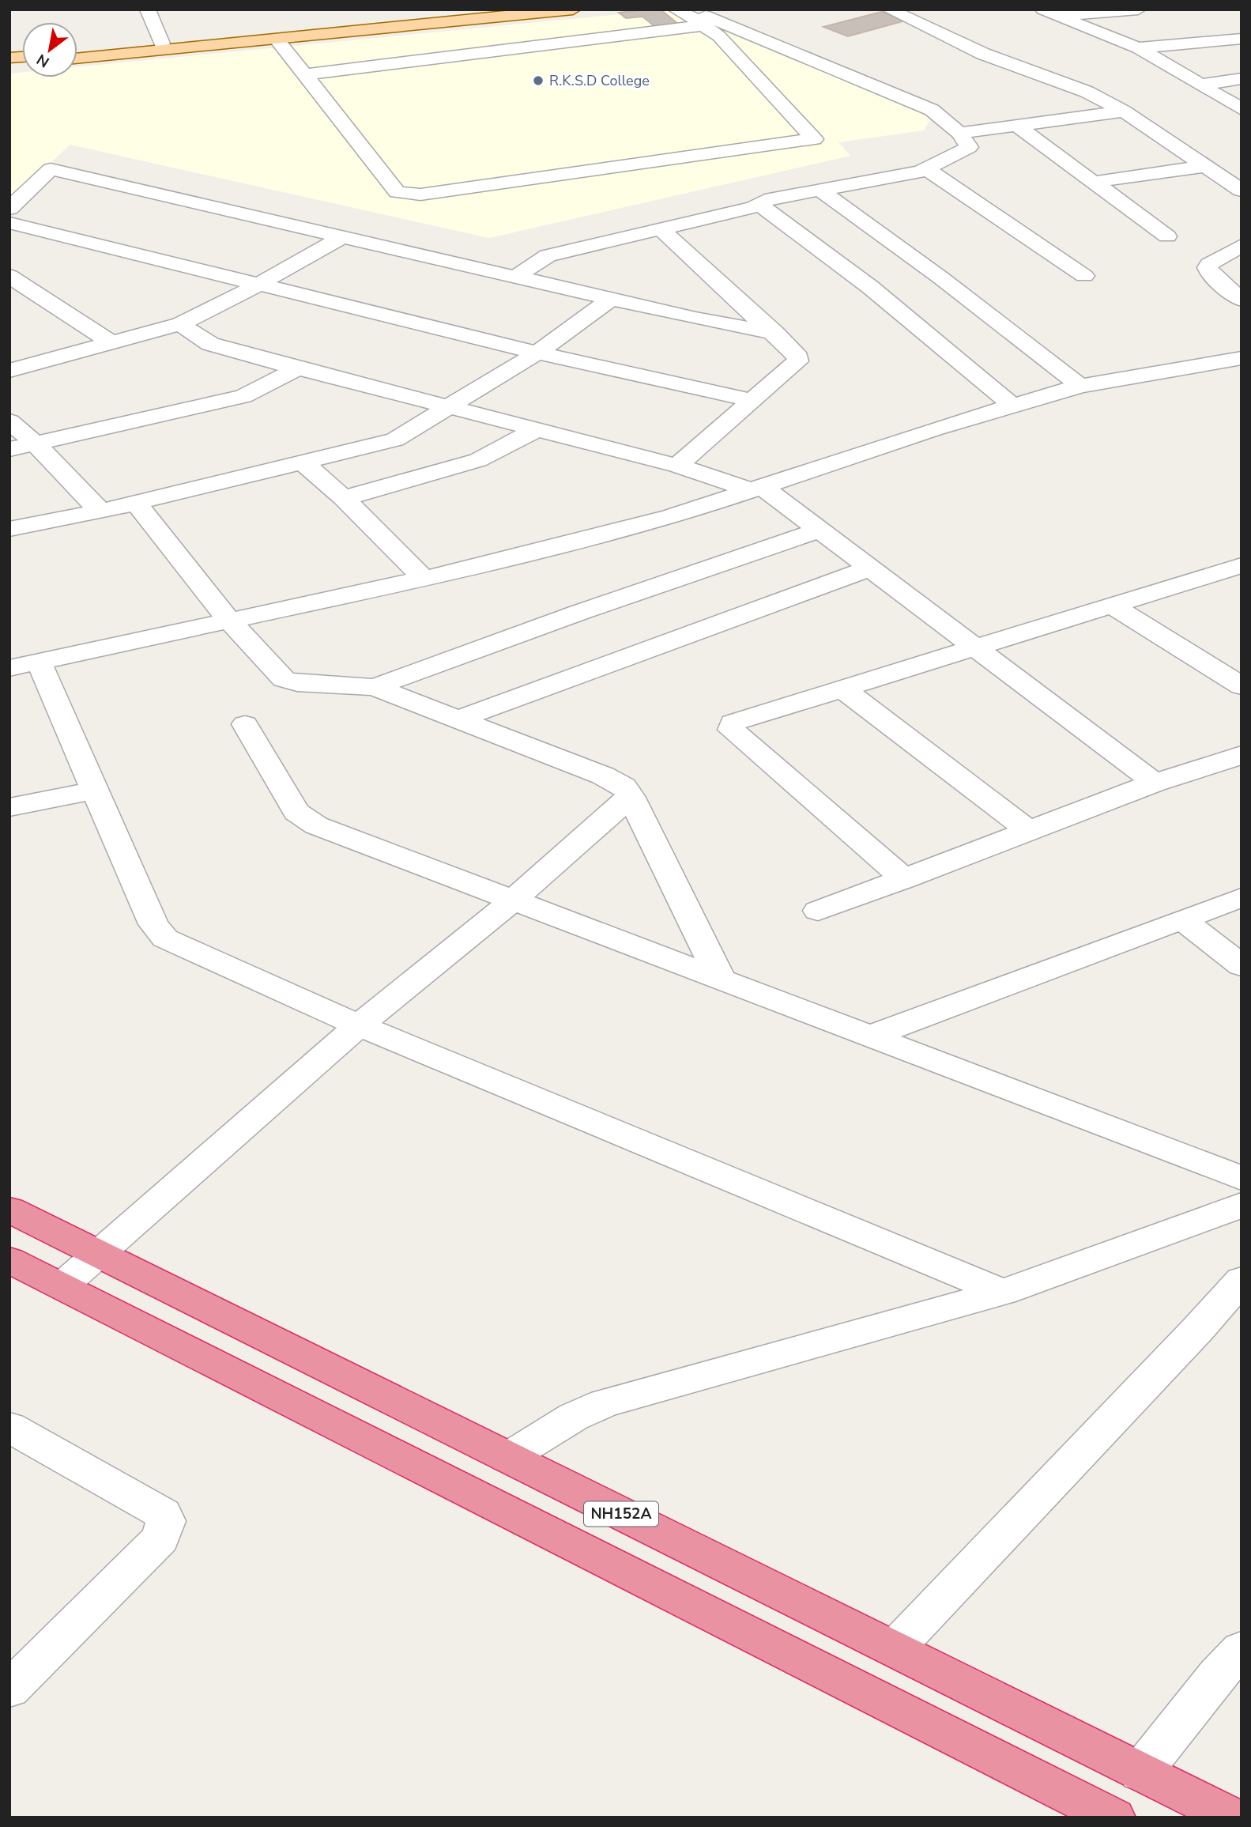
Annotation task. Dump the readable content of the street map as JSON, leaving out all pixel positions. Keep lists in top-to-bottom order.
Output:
{
  "streets": {
    "highway": ["NH152A"]
  },
  "places": ["R.K.S.D College"],
  "north": "bottom left"
}
